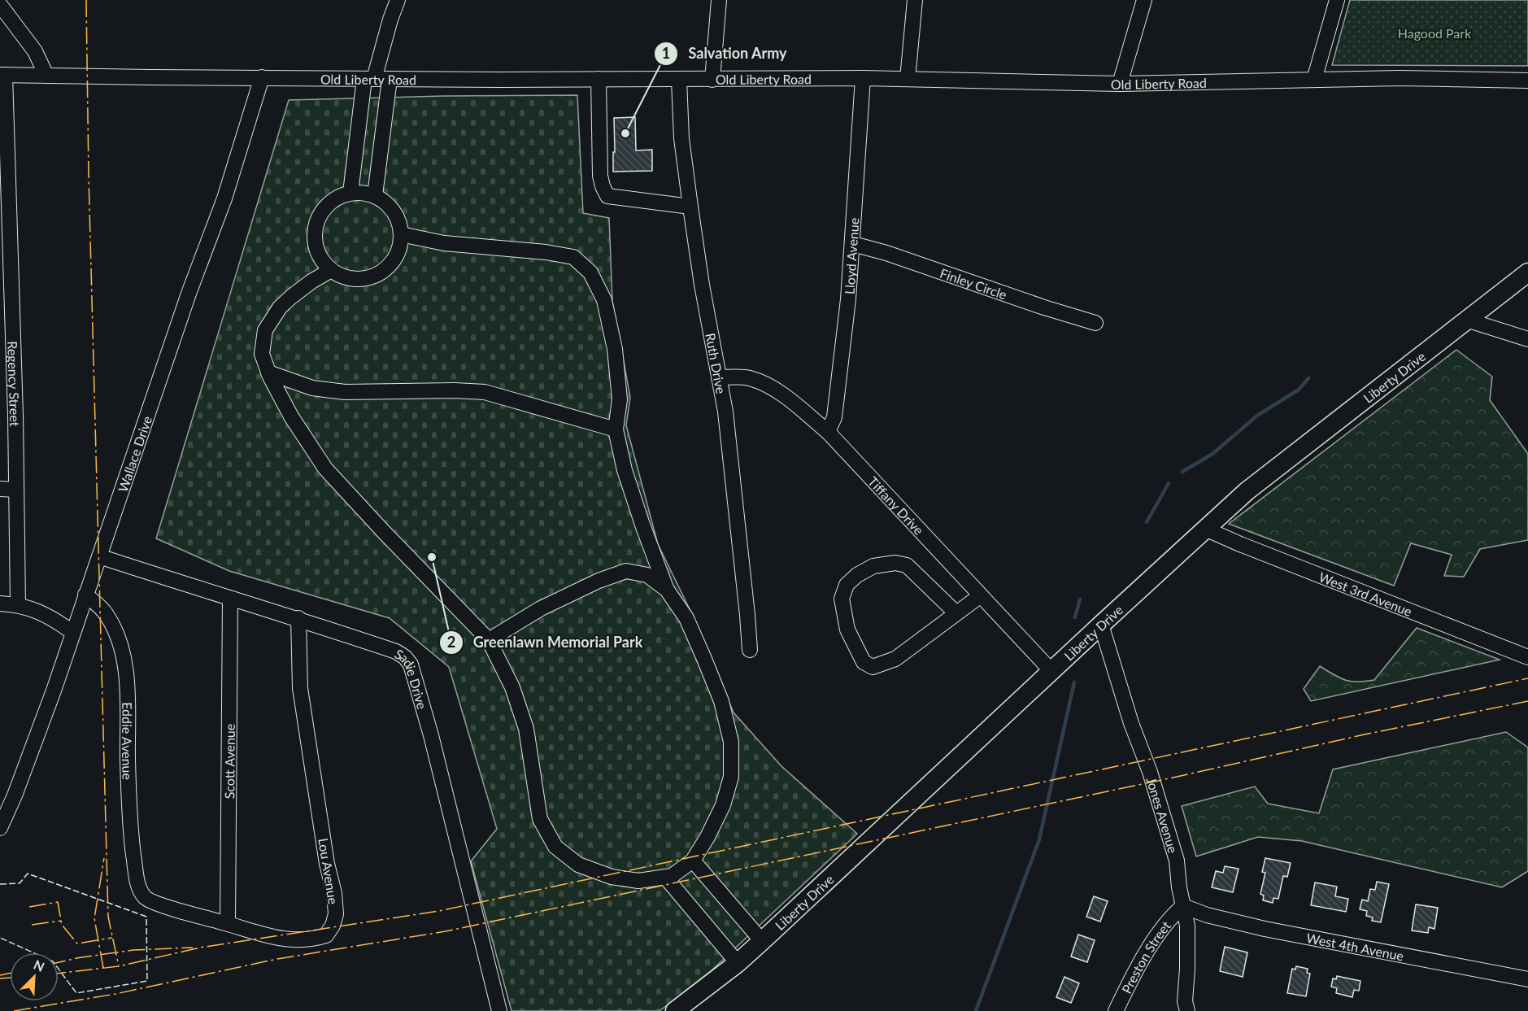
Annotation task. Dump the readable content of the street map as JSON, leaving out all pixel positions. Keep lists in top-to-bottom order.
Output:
{
  "streets": {
    "main road": ["Liberty Drive"],
    "street": [
      "Old Liberty Road",
      "Lloyd Avenue",
      "Finley Circle",
      "Ruth Drive",
      "Regency Street",
      "Wallace Drive",
      "Tiffany Drive",
      "West 3rd Avenue",
      "Sadie Drive",
      "Eddie Avenue",
      "Scott Avenue",
      "Jones Avenue",
      "Lou Avenue",
      "West 4th Avenue",
      "Preston Street"
    ]
  },
  "crossings": [
    ["Old Liberty Road", "Lloyd Avenue"],
    ["Old Liberty Road", "Ruth Drive"],
    ["Old Liberty Road", "Regency Street"],
    ["Old Liberty Road", "Wallace Drive"],
    ["Lloyd Avenue", "Finley Circle"],
    ["Lloyd Avenue", "Tiffany Drive"],
    ["Ruth Drive", "Tiffany Drive"],
    ["Liberty Drive", "Tiffany Drive"],
    ["Liberty Drive", "West 3rd Avenue"],
    ["Liberty Drive", "Jones Avenue"],
    ["Wallace Drive", "Sadie Drive"],
    ["Wallace Drive", "Eddie Avenue"],
    ["Sadie Drive", "Scott Avenue"],
    ["Sadie Drive", "Lou Avenue"],
    ["Eddie Avenue", "Lou Avenue"],
    ["Scott Avenue", "Lou Avenue"],
    ["Jones Avenue", "West 4th Avenue"],
    ["Jones Avenue", "Preston Street"],
    ["West 4th Avenue", "Preston Street"]
  ],
  "parks": ["Hagood Park"],
  "places": ["Salvation Army", "Greenlawn Memorial Park"],
  "north": "top right"
}
